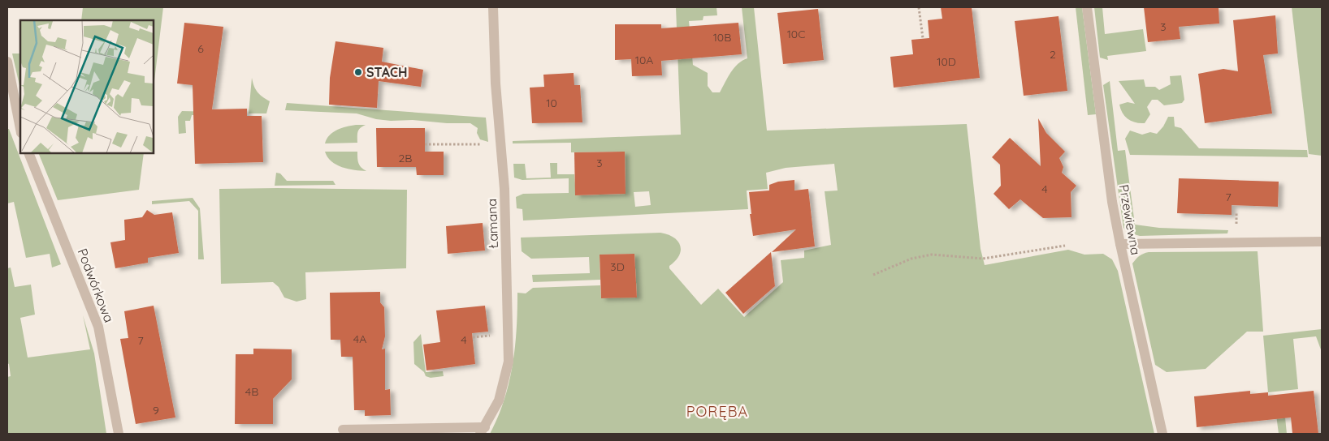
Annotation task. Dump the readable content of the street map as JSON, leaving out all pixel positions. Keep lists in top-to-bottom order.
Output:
{
  "streets": {
    "street": ["Przewiewna", "Łamana", "Podwórkowa"]
  },
  "districts": ["PORĘBA"],
  "places": ["STACH"],
  "house_numbers": [
    "3",
    "10C",
    "10B",
    "6",
    "2",
    "10A",
    "10D",
    "10",
    "2B",
    "3",
    "4",
    "7",
    "3D",
    "4A",
    "4",
    "7",
    "4B",
    "9"
  ]
}
